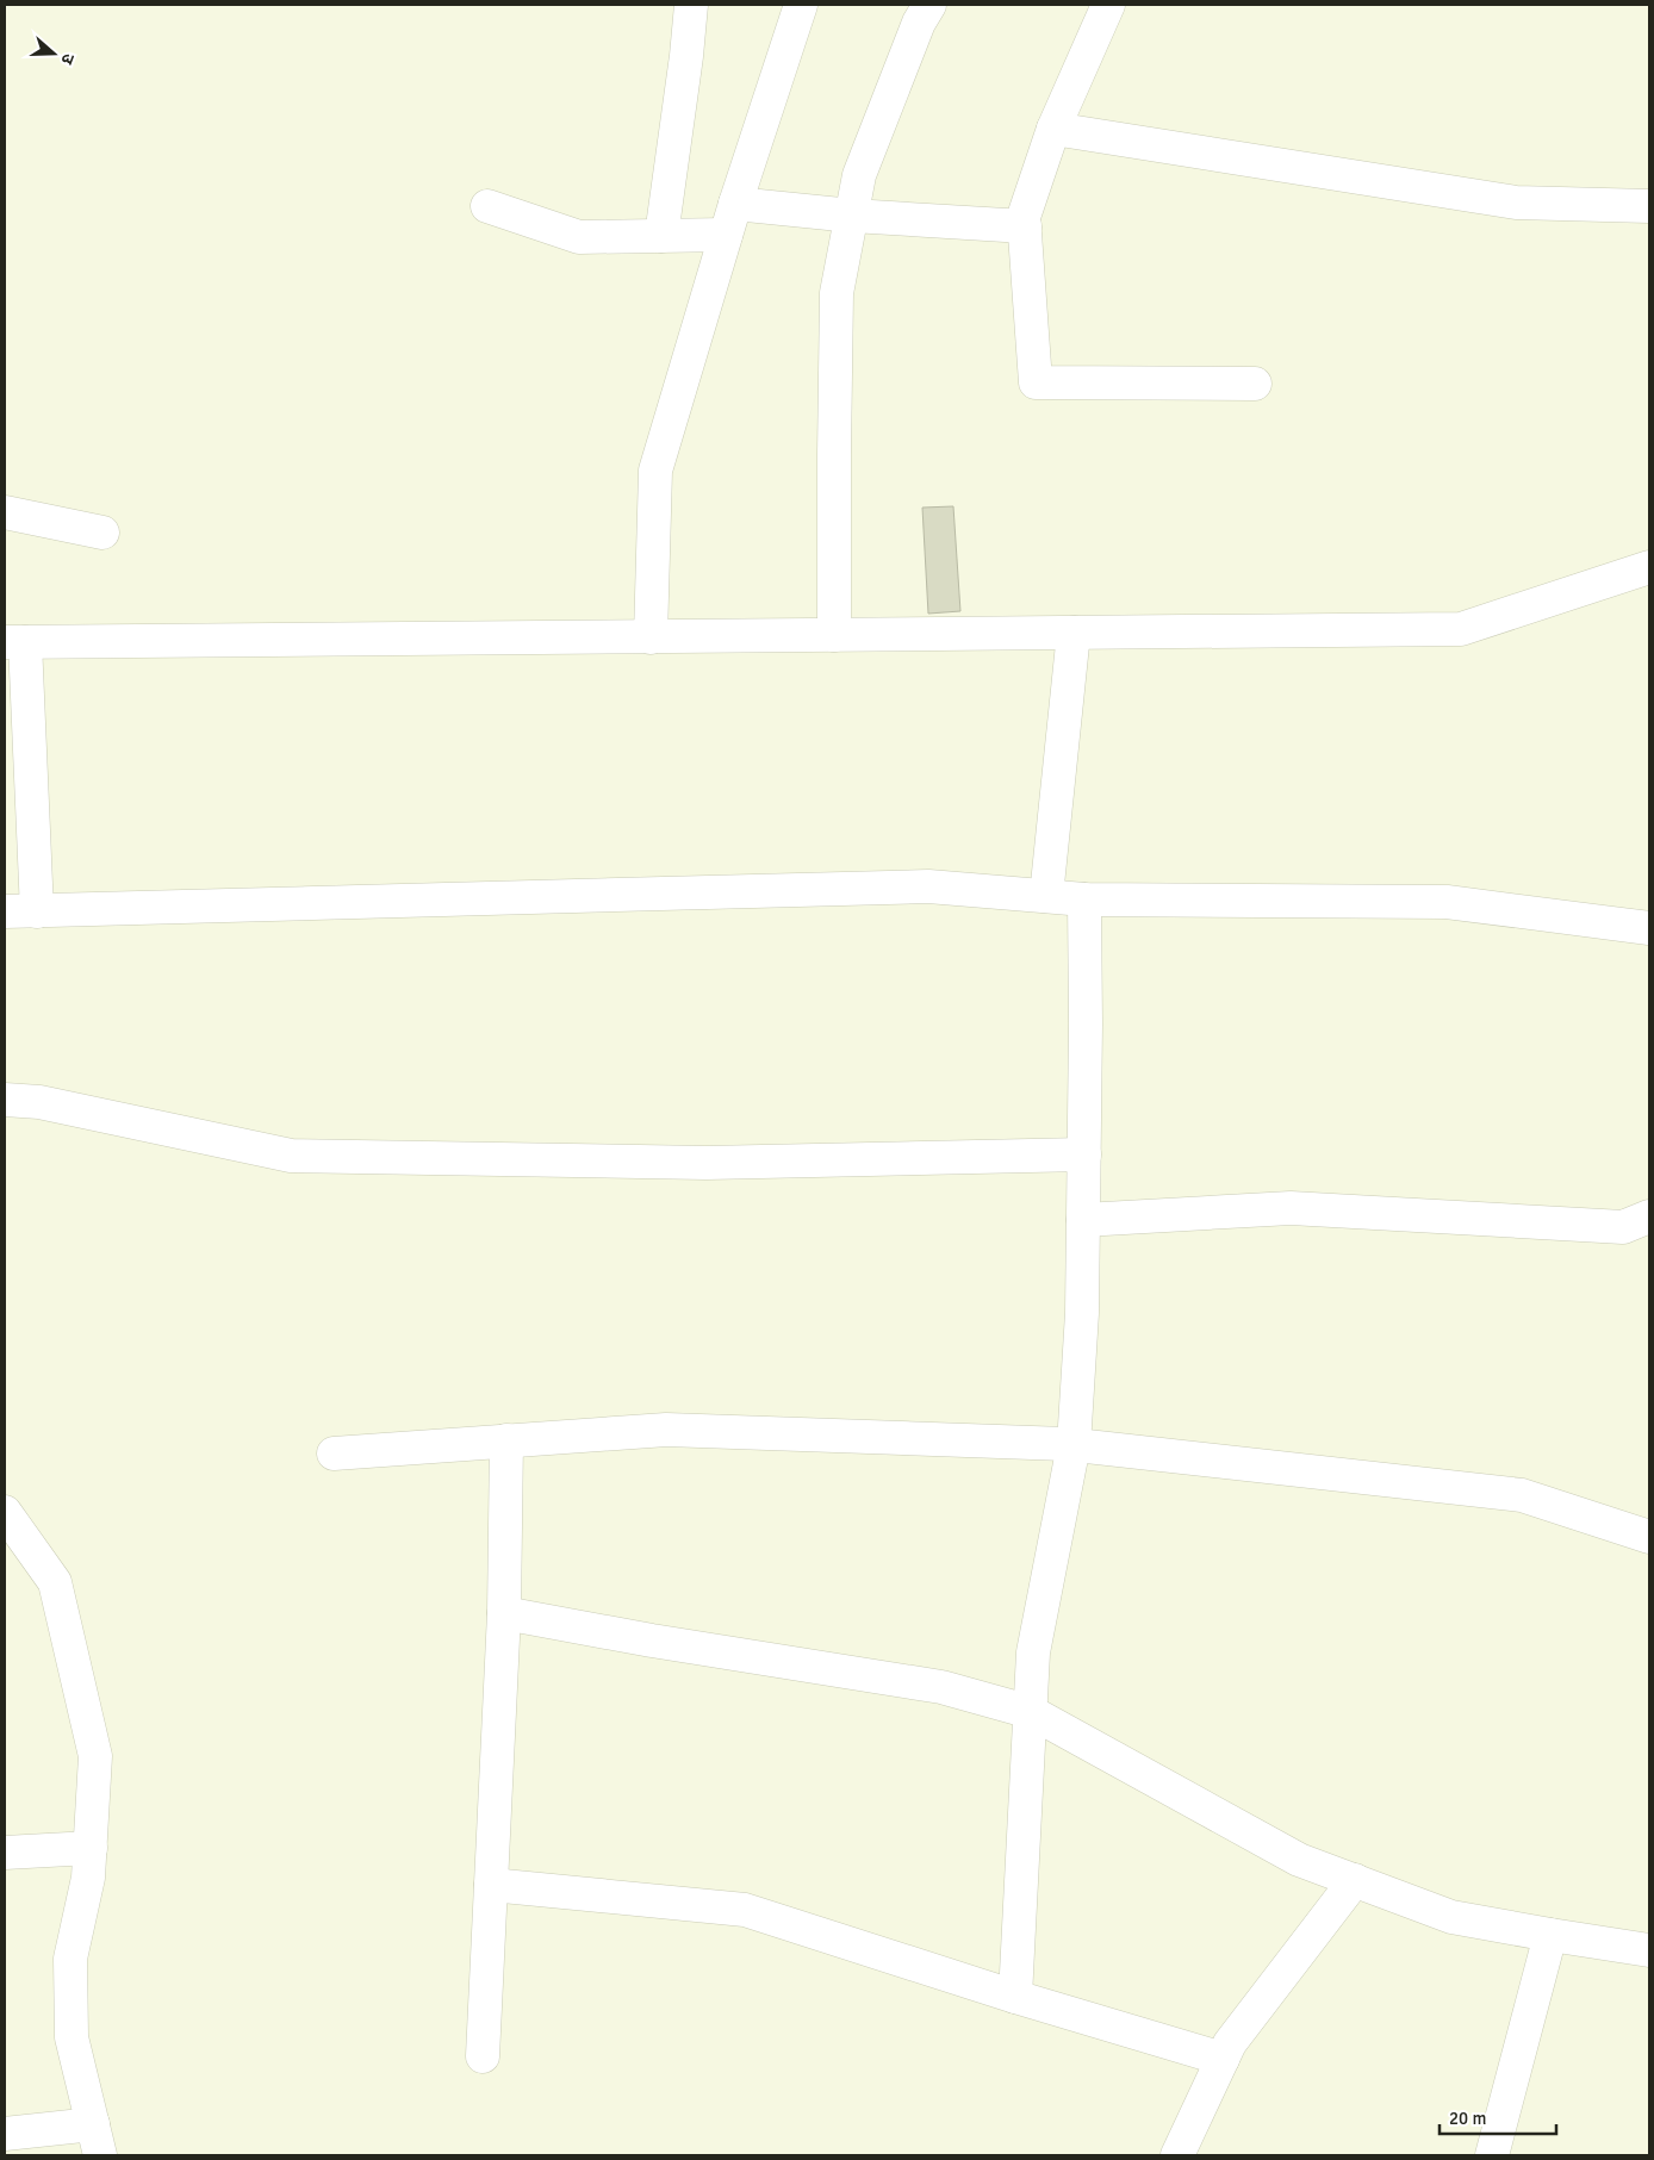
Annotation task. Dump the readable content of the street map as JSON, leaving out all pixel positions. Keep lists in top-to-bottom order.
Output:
{
  "scale_bar": "20 m",
  "north": "right"
}
